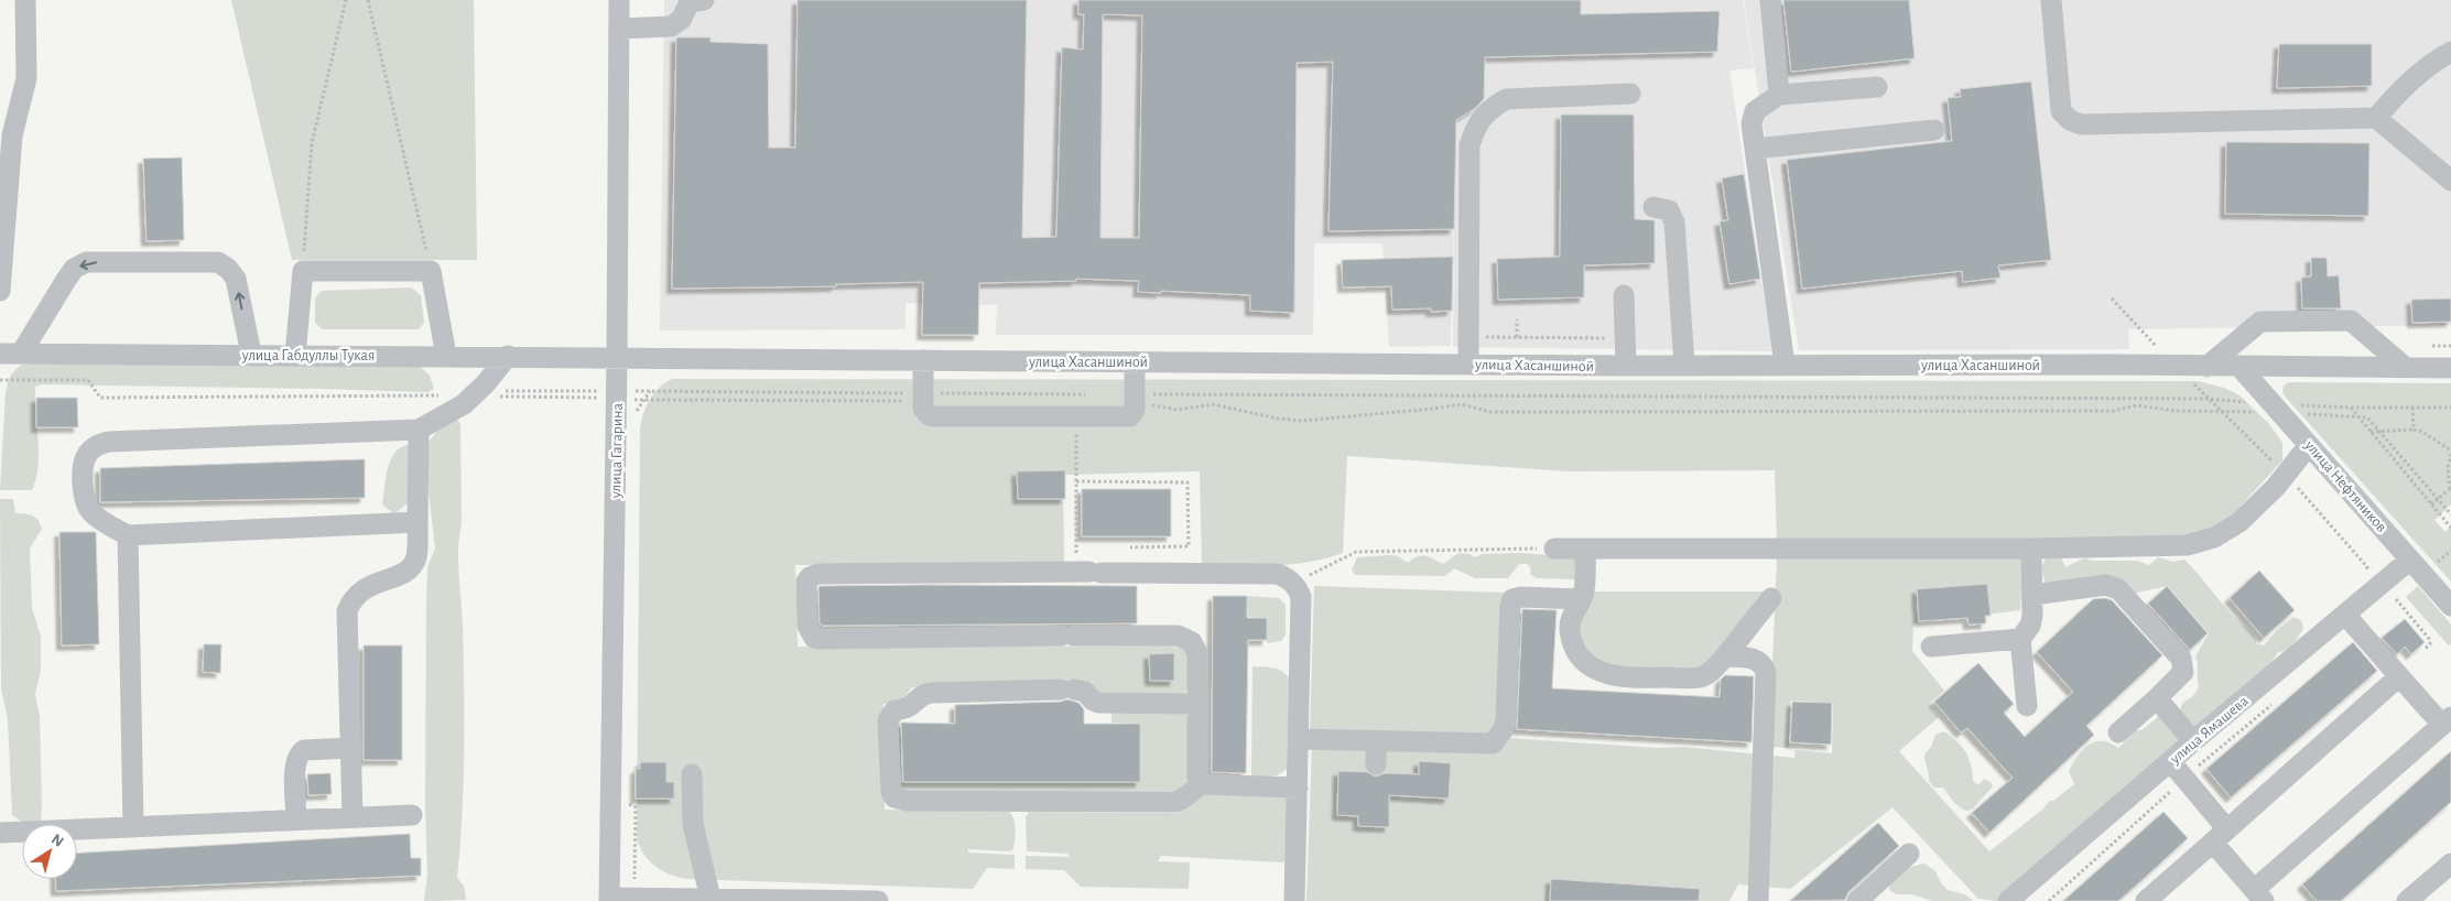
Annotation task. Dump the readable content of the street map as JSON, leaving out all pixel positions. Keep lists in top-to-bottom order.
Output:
{
  "streets": {
    "street": [
      "улица Габдуллы Тукая",
      "улица Хасаншиной",
      "улица Гагарина",
      "улица Нефтяников",
      "улица Ямашева"
    ]
  },
  "crossings": [
    ["улица Габдуллы Тукая", "улица Хасаншиной"],
    ["улица Габдуллы Тукая", "улица Гагарина"],
    ["улица Хасаншиной", "улица Гагарина"],
    ["улица Хасаншиной", "улица Нефтяников"],
    ["улица Нефтяников", "улица Ямашева"]
  ],
  "north": "top right"
}
